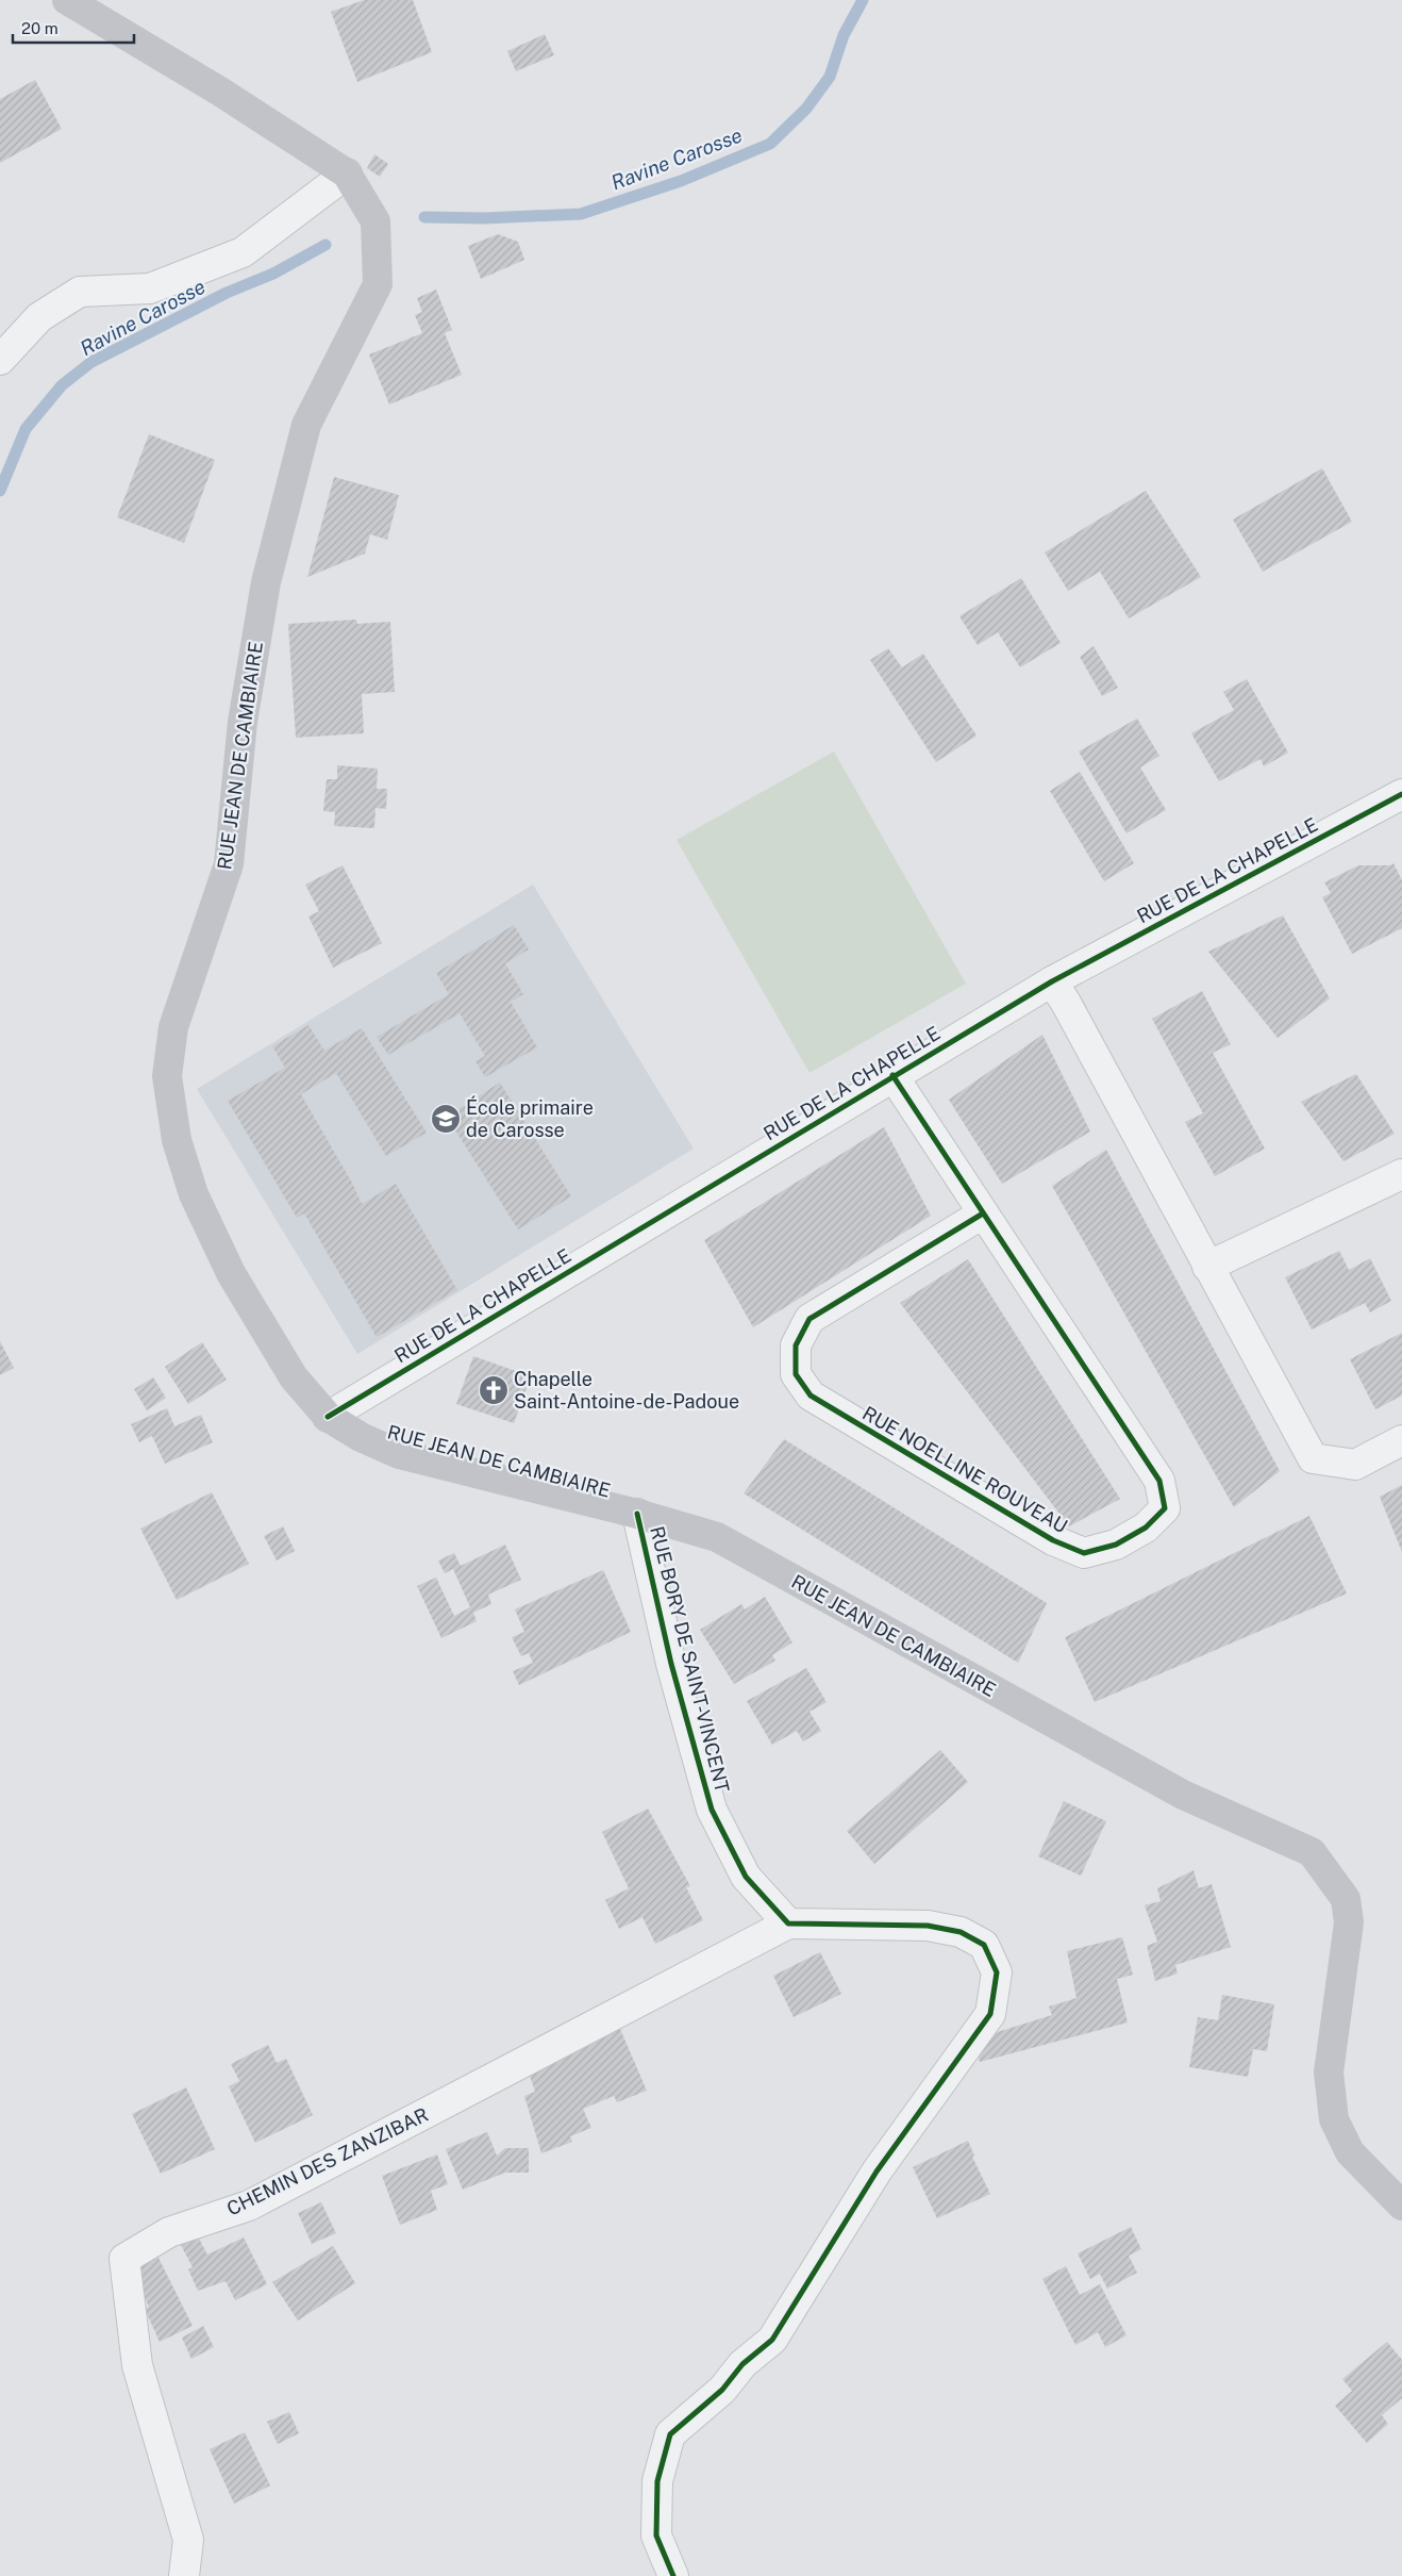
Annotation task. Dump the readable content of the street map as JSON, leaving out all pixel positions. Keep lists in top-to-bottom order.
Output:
{
  "streets": {
    "main road": ["RUE JEAN DE CAMBIAIRE"],
    "street": [
      "RUE DE LA CHAPELLE",
      "RUE NOELLINE ROUVEAU",
      "RUE BORY DE SAINT-VINCENT",
      "CHEMIN DES ZANZIBAR"
    ]
  },
  "crossings": [
    ["RUE JEAN DE CAMBIAIRE", "RUE DE LA CHAPELLE"],
    ["RUE JEAN DE CAMBIAIRE", "RUE BORY DE SAINT-VINCENT"],
    ["RUE DE LA CHAPELLE", "RUE NOELLINE ROUVEAU"],
    ["RUE BORY DE SAINT-VINCENT", "CHEMIN DES ZANZIBAR"]
  ],
  "water": ["Ravine Carosse"],
  "places": {
    "school or university": ["École primaire de Carosse"],
    "church": ["Chapelle Saint-Antoine-de-Padoue"]
  },
  "scale_bar": "20 m"
}
